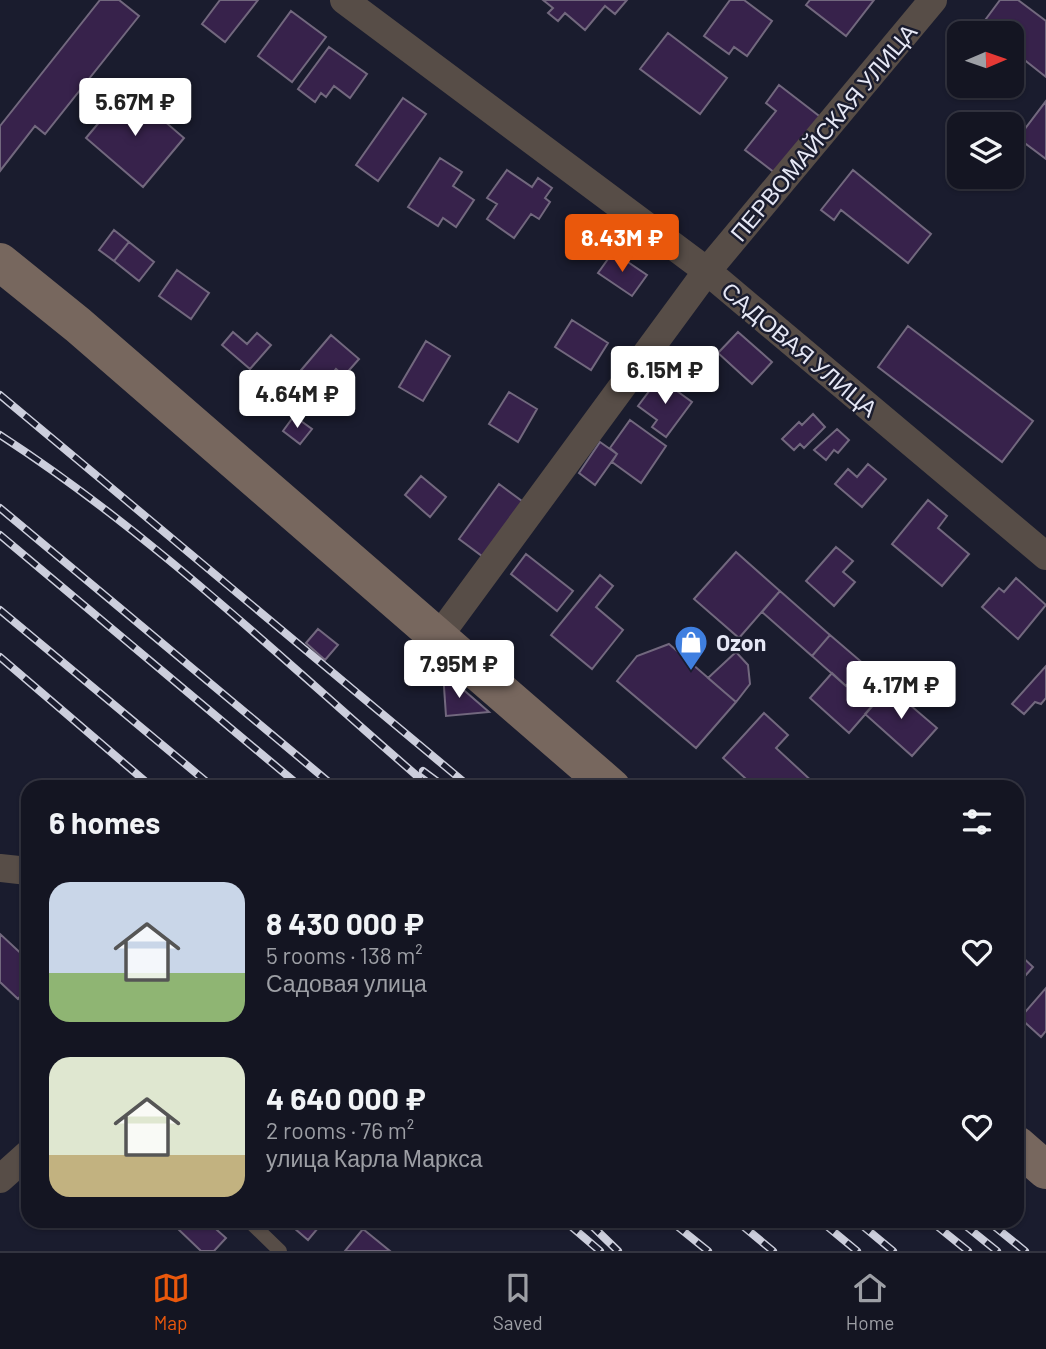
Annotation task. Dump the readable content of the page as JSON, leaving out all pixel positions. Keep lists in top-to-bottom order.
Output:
{
  "streets": {
    "street": ["ПЕРВОМАЙСКАЯ УЛИЦА", "САДОВАЯ УЛИЦА"]
  },
  "crossings": [
    ["ПЕРВОМАЙСКАЯ УЛИЦА", "САДОВАЯ УЛИЦА"]
  ],
  "places": {
    "shop": ["Ozon"]
  },
  "north": "right",
  "page": {
    "price": [
      "5.67M ₽",
      "8.43M ₽",
      "6.15M ₽",
      "4.64M ₽",
      "7.95M ₽",
      "4.17M ₽"
    ],
    "heading": "6 homes",
    "list": [
      {
        "name": "8 430 000 ₽",
        "note": "5 rooms · 138 m² · Садовая улица"
      },
      {
        "name": "4 640 000 ₽",
        "note": "2 rooms · 76 m² · улица Карла Маркса"
      }
    ],
    "tabs": ["Map", "Saved", "Home"]
  }
}
